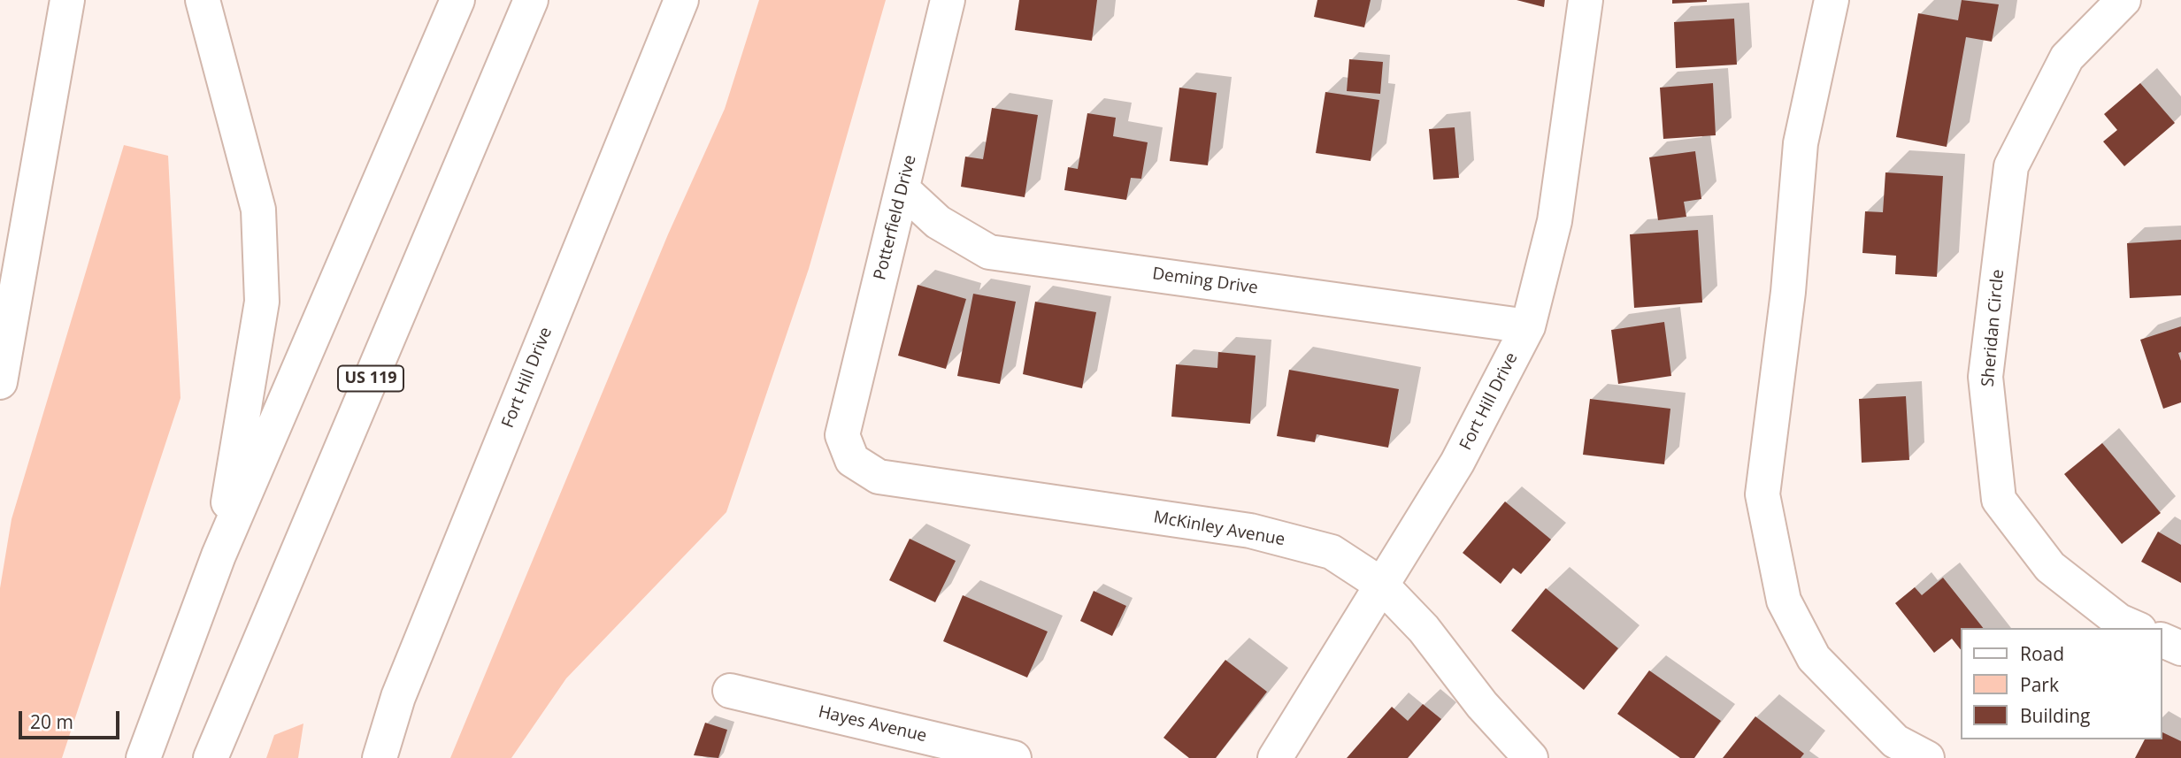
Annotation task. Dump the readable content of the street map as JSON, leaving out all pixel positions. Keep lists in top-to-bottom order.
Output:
{
  "streets": {
    "main road": [
      "Potterfield Drive",
      "Deming Drive",
      "Sheridan Circle",
      "Fort Hill Drive",
      "US 119",
      "McKinley Avenue",
      "Hayes Avenue"
    ]
  },
  "crossings": [
    ["Potterfield Drive", "Deming Drive"],
    ["Potterfield Drive", "McKinley Avenue"],
    ["Deming Drive", "Fort Hill Drive"],
    ["Fort Hill Drive", "McKinley Avenue"]
  ],
  "legend": ["Road", "Park", "Building"],
  "scale_bar": "20 m"
}
